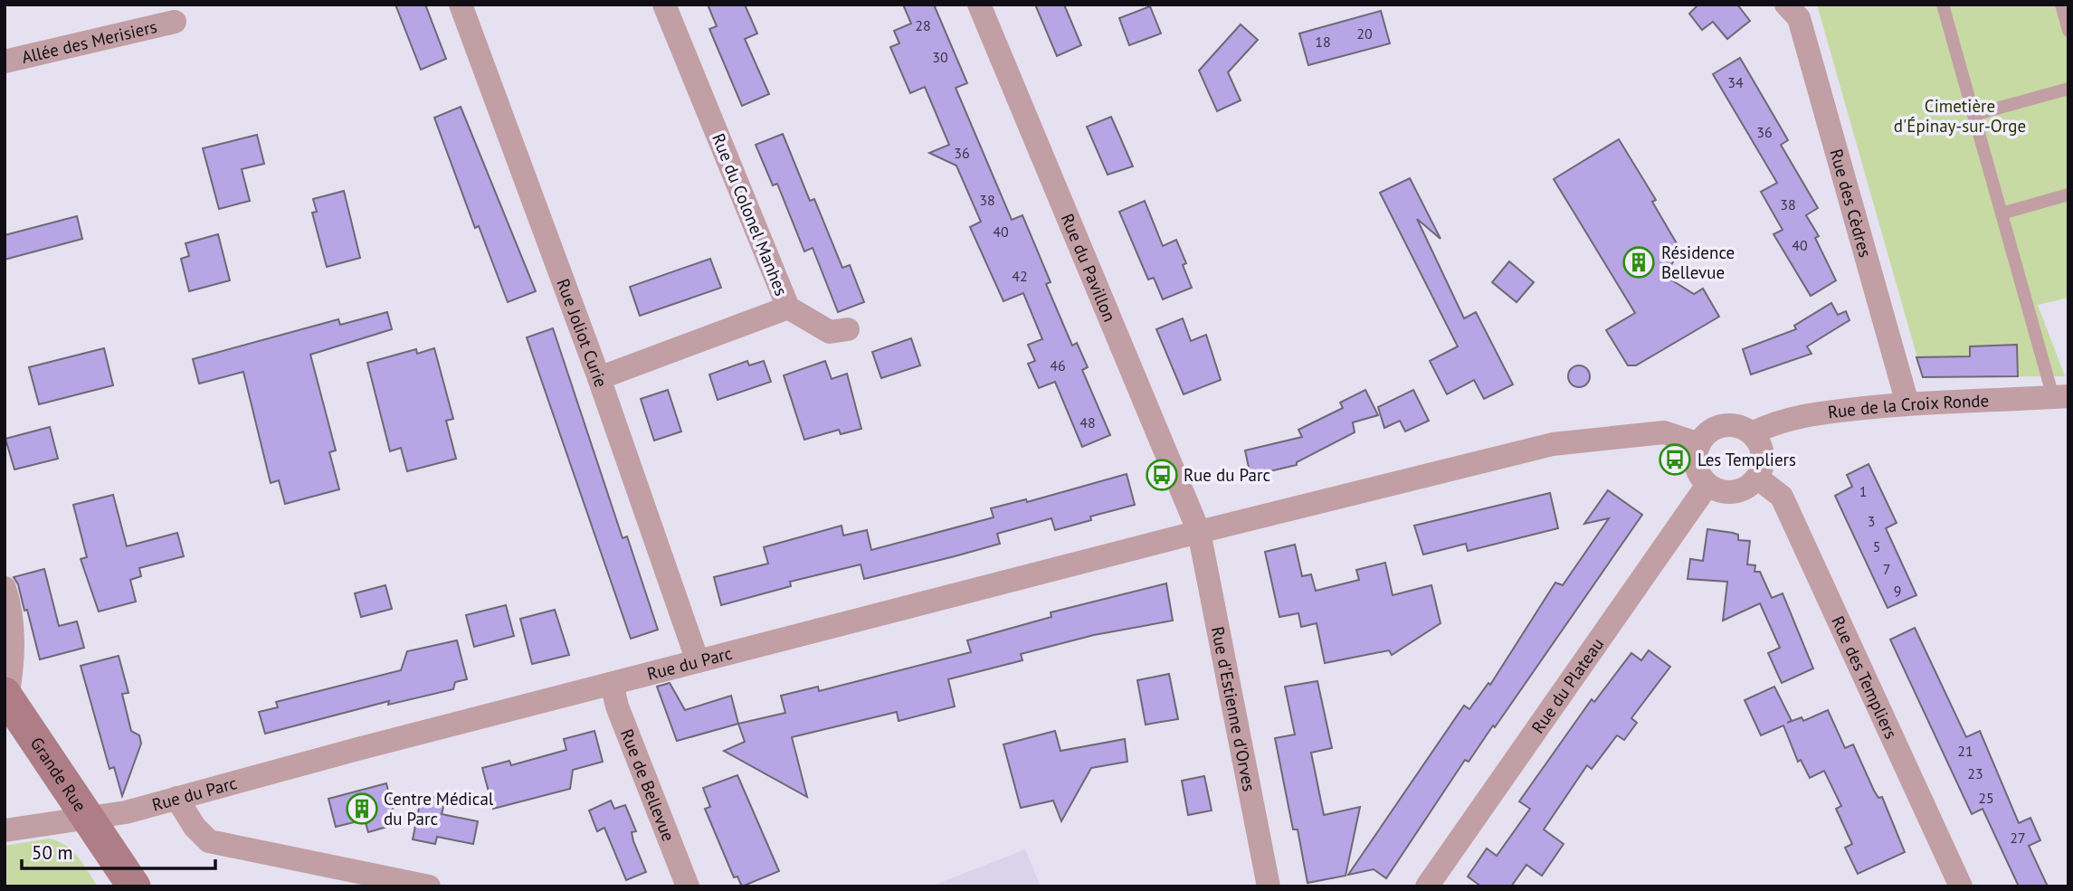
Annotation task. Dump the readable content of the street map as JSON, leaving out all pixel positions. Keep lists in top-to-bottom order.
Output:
{
  "streets": {
    "main road": ["Grande Rue"],
    "street": [
      "Allée des Merisiers",
      "Rue des Cèdres",
      "Rue du Colonel Manhes",
      "Rue du Pavillon",
      "Rue Joliot Curie",
      "Rue de la Croix Ronde",
      "Rue du Parc",
      "Rue des Templiers",
      "Rue du Plateau",
      "Rue d'Estienne d'Orves",
      "Rue de Bellevue"
    ]
  },
  "crossings": [
    ["Rue des Cèdres", "Rue de la Croix Ronde"],
    ["Rue du Colonel Manhes", "Rue Joliot Curie"],
    ["Rue du Pavillon", "Rue du Parc"],
    ["Rue du Pavillon", "Rue d'Estienne d'Orves"],
    ["Rue Joliot Curie", "Rue du Parc"],
    ["Rue de la Croix Ronde", "Rue du Parc"],
    ["Rue de la Croix Ronde", "Rue des Templiers"],
    ["Rue de la Croix Ronde", "Rue du Plateau"],
    ["Rue du Parc", "Rue des Templiers"],
    ["Rue du Parc", "Rue du Plateau"],
    ["Rue du Parc", "Rue d'Estienne d'Orves"],
    ["Rue du Parc", "Grande Rue"],
    ["Rue du Parc", "Rue de Bellevue"],
    ["Rue des Templiers", "Rue du Plateau"]
  ],
  "parks": ["Cimetière d'Épinay-sur-Orge"],
  "places": {
    "building": ["Résidence Bellevue", "Centre Médical du Parc"],
    "bus stop": ["Les Templiers", "Rue du Parc"]
  },
  "house_numbers": [
    "28",
    "20",
    "18",
    "30",
    "34",
    "36",
    "36",
    "38",
    "38",
    "40",
    "40",
    "42",
    "46",
    "48",
    "1",
    "3",
    "5",
    "7",
    "9",
    "21",
    "23",
    "25",
    "27"
  ],
  "scale_bar": "50 m"
}
